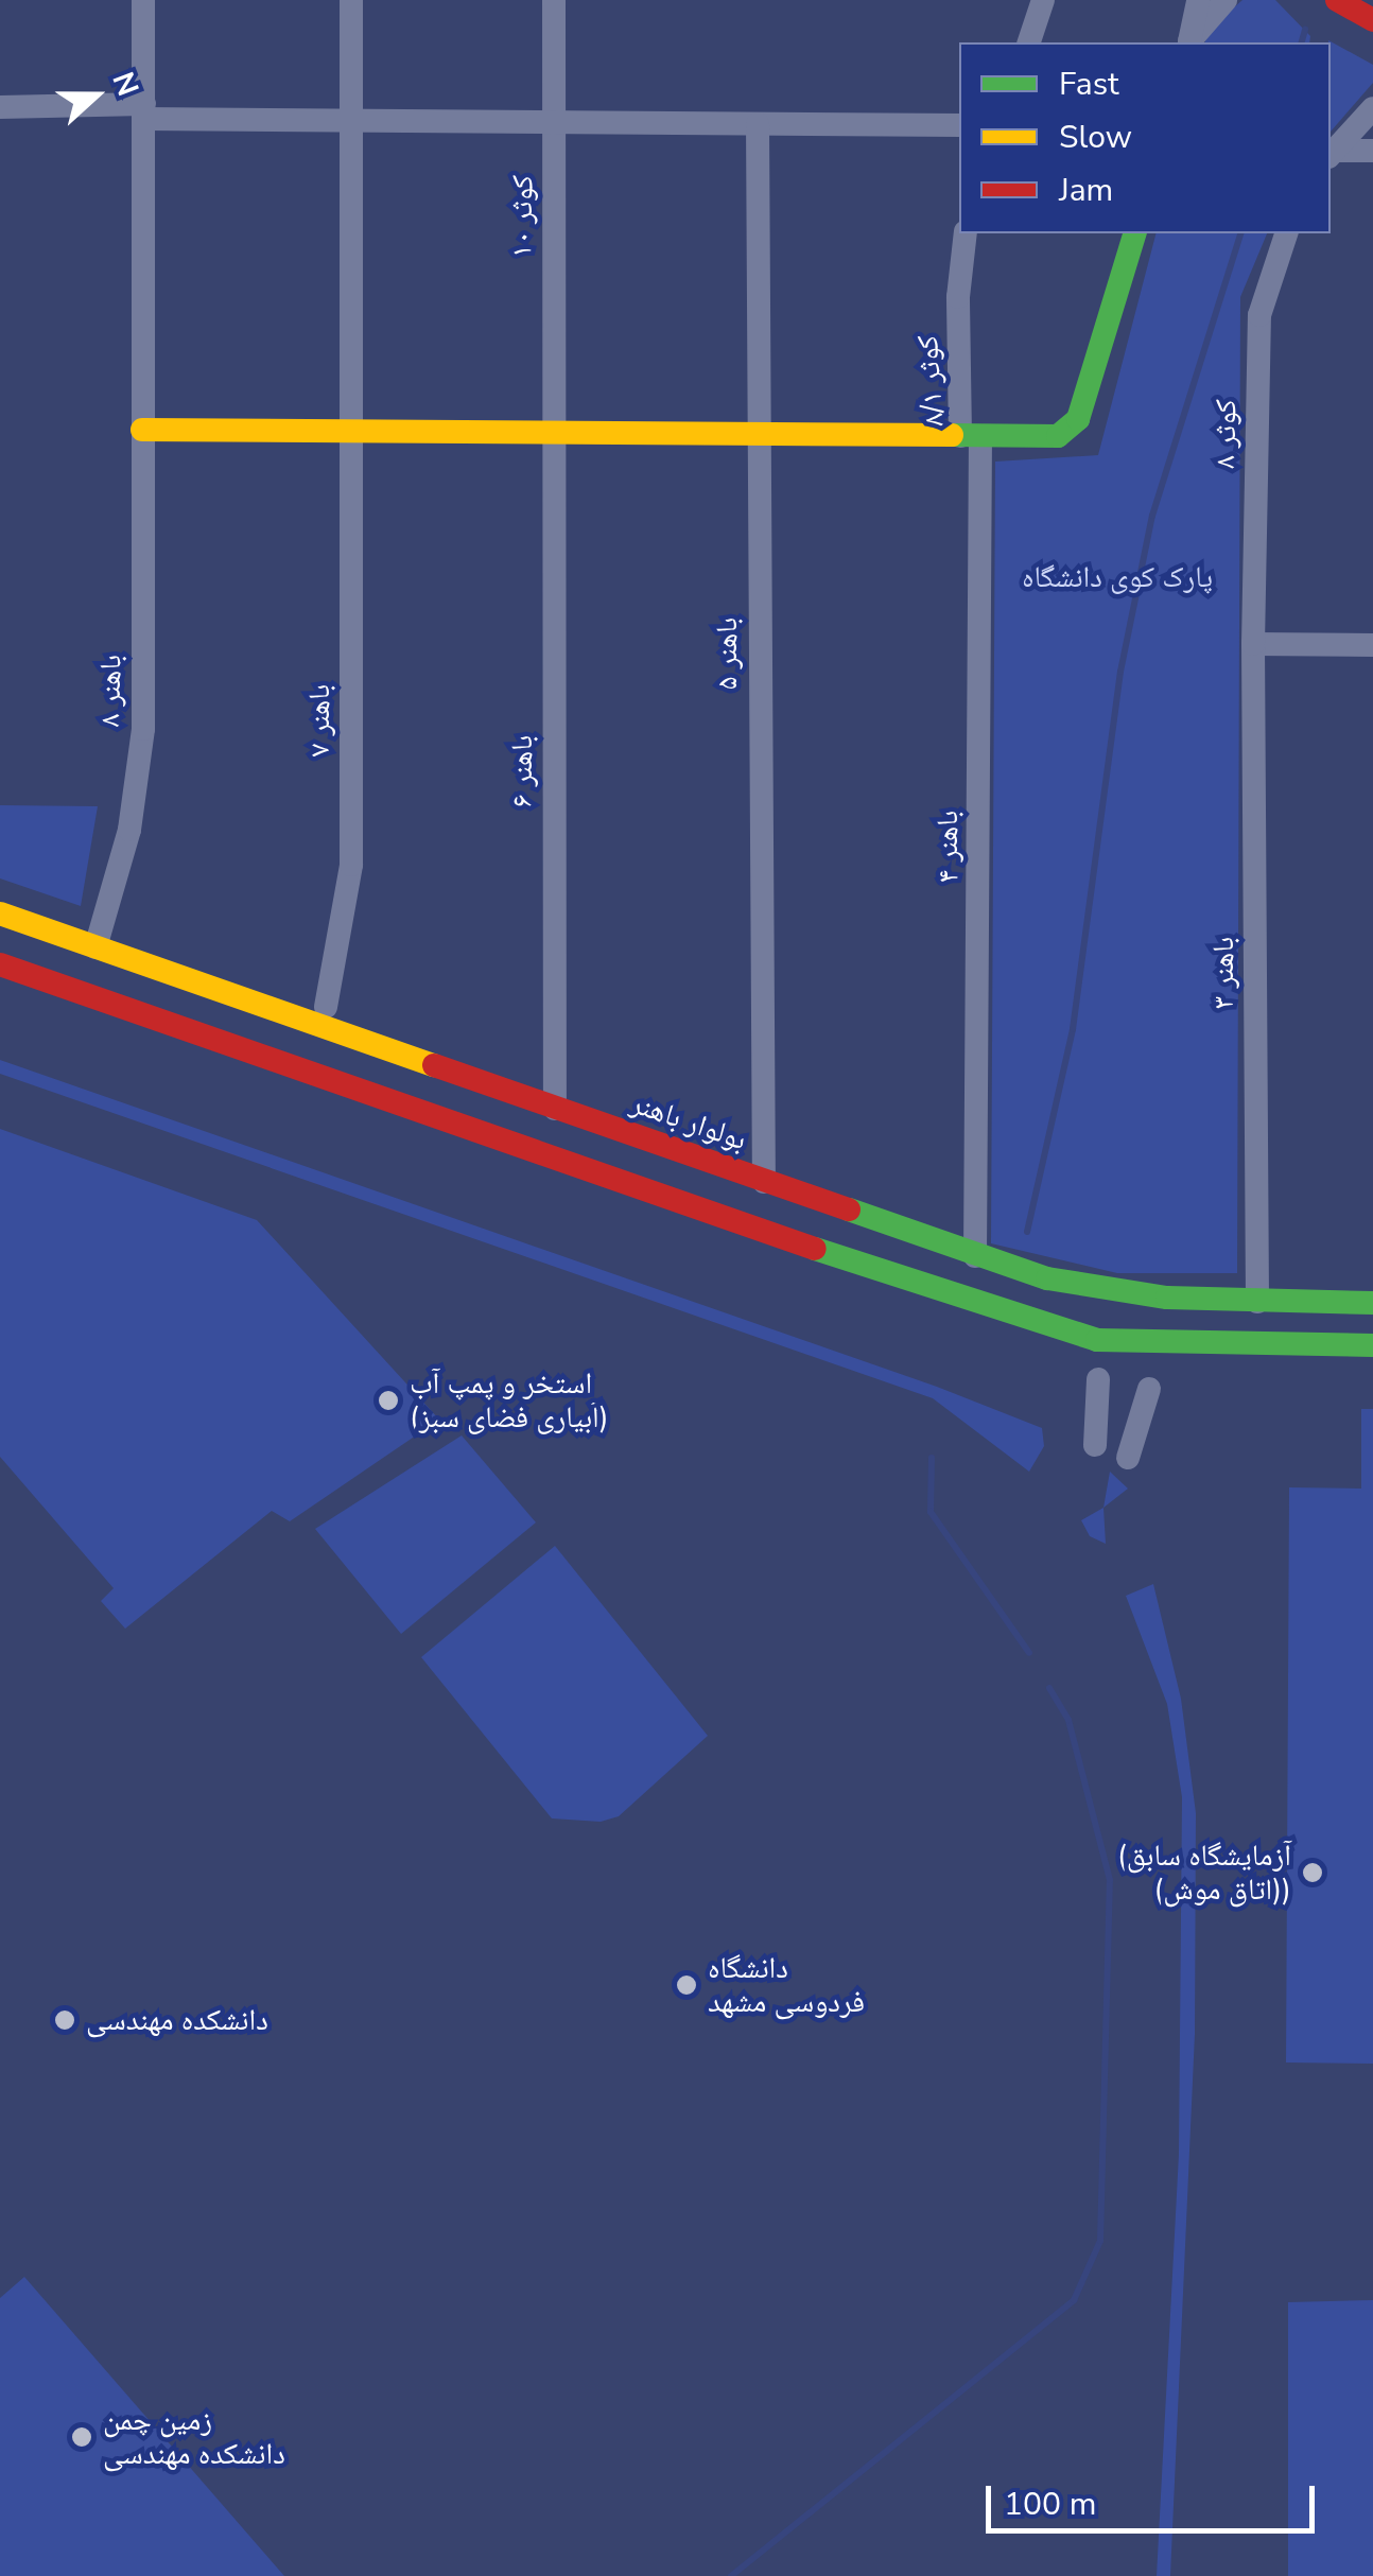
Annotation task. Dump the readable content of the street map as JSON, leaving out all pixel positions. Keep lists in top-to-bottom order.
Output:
{
  "streets": {
    "street": [
      "کوثر ۱۰",
      "کوثر ۸/۱",
      "کوثر ۸",
      "باهنر ۵",
      "باهنر ۸",
      "باهنر ۷",
      "باهنر ۶",
      "باهنر ۴",
      "باهنر ۳",
      "بولوار باهنر"
    ]
  },
  "crossings": [
    ["کوثر ۱۰", "باهنر ۶"],
    ["کوثر ۸/۱", "باهنر ۴"],
    ["کوثر ۸", "باهنر ۳"],
    ["باهنر ۵", "بولوار باهنر"],
    ["باهنر ۸", "بولوار باهنر"],
    ["باهنر ۶", "بولوار باهنر"],
    ["باهنر ۴", "بولوار باهنر"],
    ["باهنر ۳", "بولوار باهنر"]
  ],
  "parks": ["پارک کوی دانشگاه"],
  "places": [
    "استخر و پمپ آب (آبیاری فضای سبز)",
    "(آزمایشگاه سابق (اتاق موش))",
    "دانشگاه فردوسی مشهد",
    "دانشکده مهندسی",
    "زمین چمن دانشکده مهندسی"
  ],
  "legend": ["Fast", "Slow", "Jam"],
  "scale_bar": "100 m",
  "north": "right"
}
